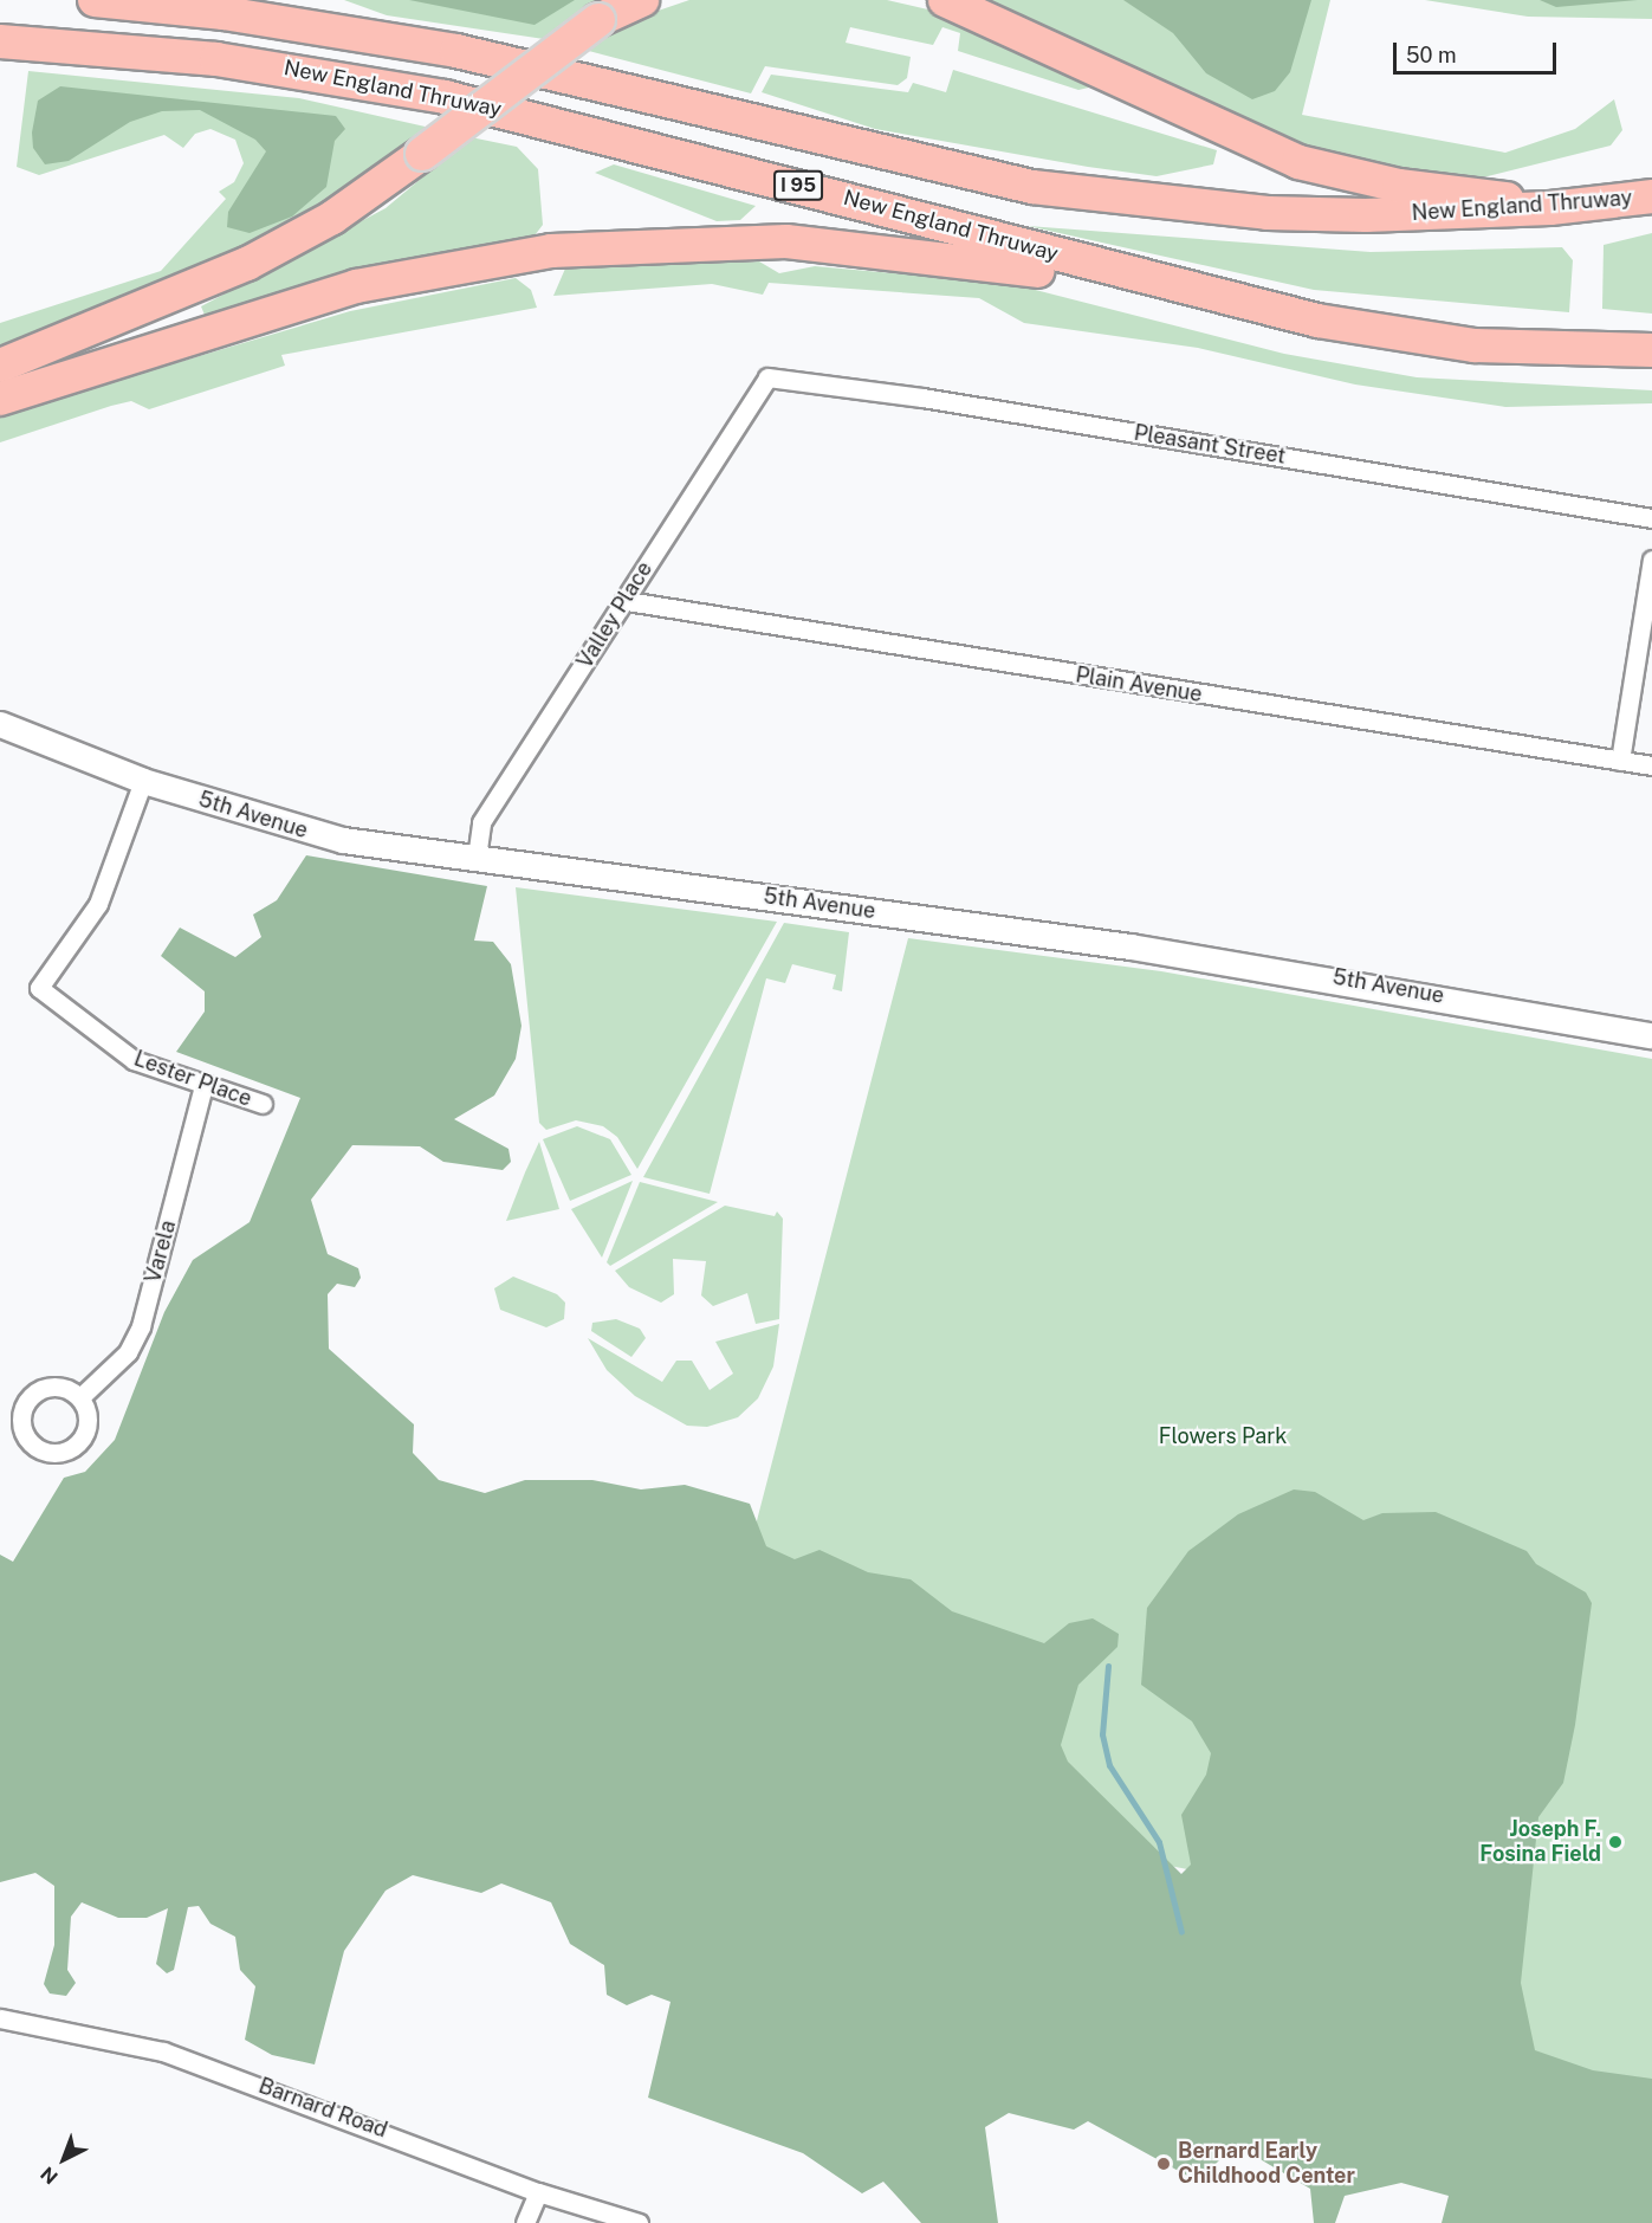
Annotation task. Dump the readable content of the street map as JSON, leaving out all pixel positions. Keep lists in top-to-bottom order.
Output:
{
  "streets": {
    "highway": ["New England Thruway", "I 95"],
    "street": [
      "Pleasant Street",
      "Valley Place",
      "Plain Avenue",
      "5th Avenue",
      "Lester Place",
      "Varela",
      "Barnard Road"
    ]
  },
  "crossings": [
    ["Pleasant Street", "Valley Place"],
    ["Valley Place", "Plain Avenue"],
    ["Valley Place", "5th Avenue"],
    ["5th Avenue", "Lester Place"],
    ["Lester Place", "Varela"]
  ],
  "parks": ["Flowers Park"],
  "places": ["Joseph F. Fosina Field", "Bernard Early Childhood Center"],
  "scale_bar": "50 m",
  "north": "bottom left"
}
